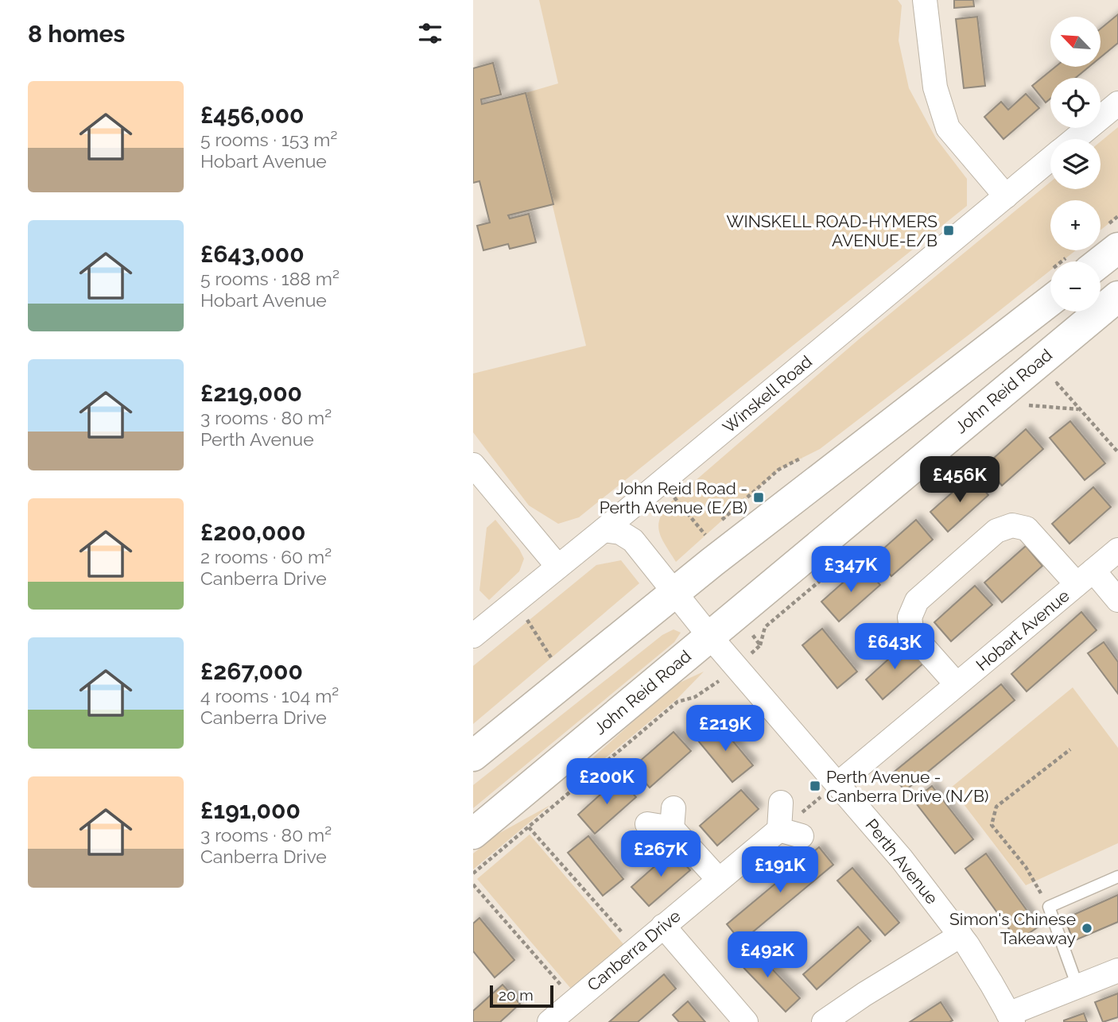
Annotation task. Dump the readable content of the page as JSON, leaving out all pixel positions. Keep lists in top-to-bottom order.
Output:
{
  "streets": {
    "highway": ["John Reid Road"],
    "street": [
      "Winskell Road",
      "Hobart Avenue",
      "Perth Avenue",
      "Canberra Drive"
    ]
  },
  "crossings": [
    ["John Reid Road", "Perth Avenue"],
    ["Hobart Avenue", "Perth Avenue"]
  ],
  "places": {
    "transit": ["WINSKELL ROAD-HYMERS AVENUE-E/B", "John Reid Road - Perth Avenue (E/B)", "Perth Avenue - Canberra Drive (N/B)"],
    "other": ["Simon's Chinese Takeaway"]
  },
  "scale_bar": "20 m",
  "north": "top left",
  "page": {
    "heading": "8 homes",
    "map_buttons": ["+", "−"],
    "list": [
      {
        "name": "£456,000",
        "note": "5 rooms · 153 m² · Hobart Avenue"
      },
      {
        "name": "£643,000",
        "note": "5 rooms · 188 m² · Hobart Avenue"
      },
      {
        "name": "£219,000",
        "note": "3 rooms · 80 m² · Perth Avenue"
      },
      {
        "name": "£200,000",
        "note": "2 rooms · 60 m² · Canberra Drive"
      },
      {
        "name": "£267,000",
        "note": "4 rooms · 104 m² · Canberra Drive"
      },
      {
        "name": "£191,000",
        "note": "3 rooms · 80 m² · Canberra Drive"
      }
    ],
    "price": [
      "£456K",
      "£347K",
      "£643K",
      "£219K",
      "£200K",
      "£267K",
      "£191K",
      "£492K"
    ],
    "scale": "20 m"
  }
}
